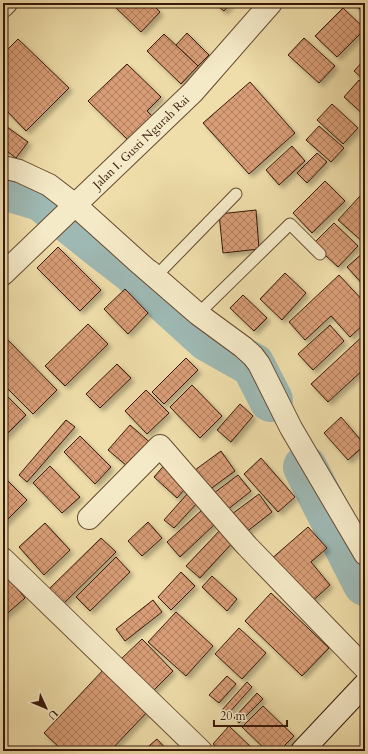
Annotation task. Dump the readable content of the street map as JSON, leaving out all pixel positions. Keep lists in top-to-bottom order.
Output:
{
  "streets": {
    "street": ["Jalan I. Gusti Ngurah Rai"]
  },
  "scale_bar": "20 m",
  "north": "bottom right"
}
